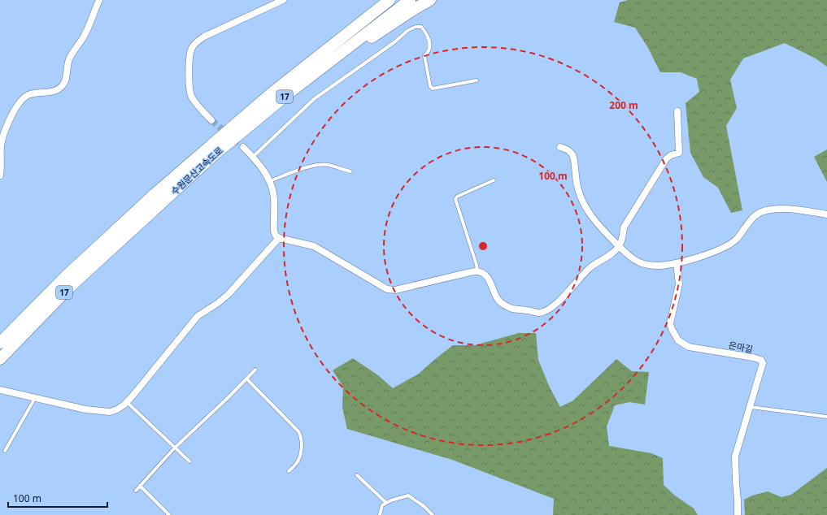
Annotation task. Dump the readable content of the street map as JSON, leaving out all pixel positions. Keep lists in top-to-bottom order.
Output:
{
  "streets": {
    "highway": ["17", "수원문산고속도로"],
    "street": ["은마길"]
  },
  "scale_bar": "100 m",
  "rings": ["200 m", "100 m"]
}
